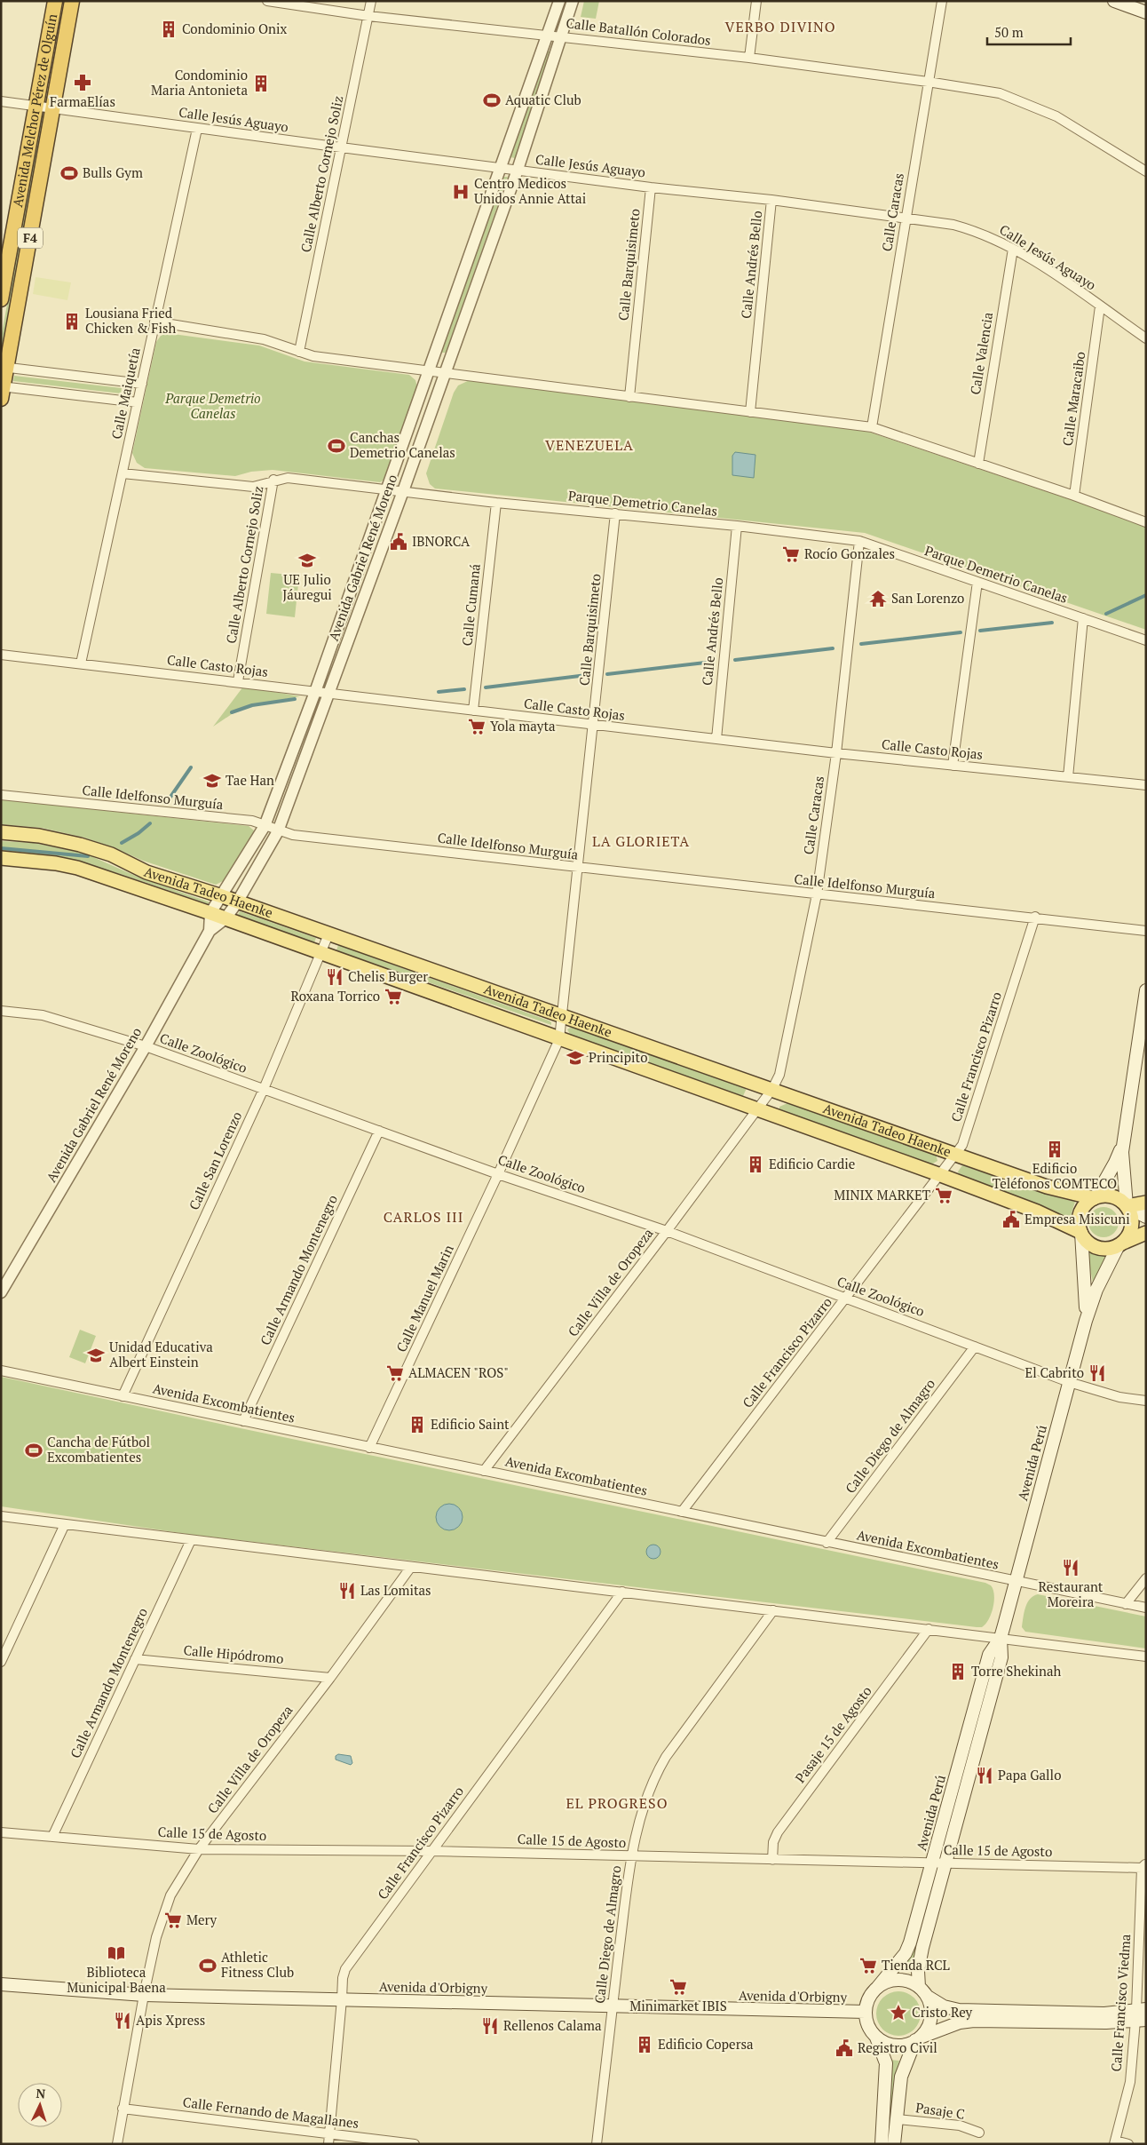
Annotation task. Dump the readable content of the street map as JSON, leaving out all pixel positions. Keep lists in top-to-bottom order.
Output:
{
  "streets": {
    "highway": ["Avenida Melchor Pérez de Olguín", "F4"],
    "main road": ["Avenida Tadeo Haenke", "Avenida Perú", "Avenida d'Orbigny"],
    "street": [
      "Calle Batallón Colorados",
      "Calle Jesús Aguayo",
      "Calle Alberto Cornejo Soliz",
      "Calle Caracas",
      "Calle Barquisimeto",
      "Calle Andrés Bello",
      "Calle Valencia",
      "Calle Maiquetía",
      "Calle Maracaibo",
      "Parque Demetrio Canelas",
      "Avenida Gabriel René Moreno",
      "Calle Cumaná",
      "Calle Casto Rojas",
      "Calle Idelfonso Murguía",
      "Calle Zoológico",
      "Calle Francisco Pizarro",
      "Calle San Lorenzo",
      "Calle Armando Montenegro",
      "Calle Villa de Oropeza",
      "Calle Manuel Marin",
      "Avenida Excombatientes",
      "Calle Diego de Almagro",
      "Calle Hipódromo",
      "Pasaje 15 de Agosto",
      "Calle 15 de Agosto",
      "Calle Francisco Viedma",
      "Pasaje C",
      "Calle Fernando de Magallanes"
    ]
  },
  "crossings": [
    ["Calle Batallón Colorados", "Calle Alberto Cornejo Soliz"],
    ["Calle Batallón Colorados", "Calle Caracas"],
    ["Calle Batallón Colorados", "Avenida Gabriel René Moreno"],
    ["Avenida Melchor Pérez de Olguín", "Calle Jesús Aguayo"],
    ["Calle Jesús Aguayo", "Calle Alberto Cornejo Soliz"],
    ["Calle Jesús Aguayo", "Calle Caracas"],
    ["Calle Jesús Aguayo", "Calle Barquisimeto"],
    ["Calle Jesús Aguayo", "Calle Andrés Bello"],
    ["Calle Jesús Aguayo", "Calle Valencia"],
    ["Calle Jesús Aguayo", "Calle Maiquetía"],
    ["Calle Jesús Aguayo", "Calle Maracaibo"],
    ["Calle Jesús Aguayo", "Avenida Gabriel René Moreno"],
    ["Calle Alberto Cornejo Soliz", "Parque Demetrio Canelas"],
    ["Calle Alberto Cornejo Soliz", "Calle Casto Rojas"],
    ["Calle Caracas", "Parque Demetrio Canelas"],
    ["Calle Caracas", "Calle Casto Rojas"],
    ["Calle Caracas", "Calle Idelfonso Murguía"],
    ["Calle Caracas", "Avenida Tadeo Haenke"],
    ["Calle Caracas", "Calle Villa de Oropeza"],
    ["Calle Barquisimeto", "Parque Demetrio Canelas"],
    ["Calle Barquisimeto", "Calle Casto Rojas"],
    ["Calle Barquisimeto", "Calle Idelfonso Murguía"],
    ["Calle Barquisimeto", "Avenida Tadeo Haenke"],
    ["Calle Barquisimeto", "Calle Manuel Marin"],
    ["Calle Andrés Bello", "Parque Demetrio Canelas"],
    ["Calle Andrés Bello", "Calle Casto Rojas"],
    ["Calle Maiquetía", "Parque Demetrio Canelas"],
    ["Calle Maiquetía", "Calle Casto Rojas"],
    ["Parque Demetrio Canelas", "Avenida Gabriel René Moreno"],
    ["Parque Demetrio Canelas", "Calle Cumaná"],
    ["Avenida Gabriel René Moreno", "Calle Casto Rojas"],
    ["Avenida Gabriel René Moreno", "Calle Idelfonso Murguía"],
    ["Avenida Gabriel René Moreno", "Avenida Tadeo Haenke"],
    ["Avenida Gabriel René Moreno", "Calle Zoológico"],
    ["Calle Cumaná", "Calle Casto Rojas"],
    ["Calle Idelfonso Murguía", "Calle Francisco Pizarro"],
    ["Avenida Tadeo Haenke", "Calle Francisco Pizarro"],
    ["Avenida Tadeo Haenke", "Calle San Lorenzo"],
    ["Avenida Tadeo Haenke", "Calle Villa de Oropeza"],
    ["Avenida Tadeo Haenke", "Calle Manuel Marin"],
    ["Avenida Tadeo Haenke", "Avenida Perú"],
    ["Calle Zoológico", "Calle Francisco Pizarro"],
    ["Calle Zoológico", "Calle San Lorenzo"],
    ["Calle Zoológico", "Calle Armando Montenegro"],
    ["Calle Zoológico", "Calle Villa de Oropeza"],
    ["Calle Zoológico", "Calle Manuel Marin"],
    ["Calle Zoológico", "Calle Diego de Almagro"],
    ["Calle Zoológico", "Avenida Perú"],
    ["Calle Francisco Pizarro", "Avenida Excombatientes"],
    ["Calle Francisco Pizarro", "Calle 15 de Agosto"],
    ["Calle Francisco Pizarro", "Avenida d'Orbigny"],
    ["Calle Francisco Pizarro", "Calle Fernando de Magallanes"],
    ["Calle San Lorenzo", "Avenida Excombatientes"],
    ["Calle Armando Montenegro", "Avenida Excombatientes"],
    ["Calle Armando Montenegro", "Calle Hipódromo"],
    ["Calle Armando Montenegro", "Calle 15 de Agosto"],
    ["Calle Villa de Oropeza", "Avenida Excombatientes"],
    ["Calle Villa de Oropeza", "Calle Hipódromo"],
    ["Calle Villa de Oropeza", "Calle 15 de Agosto"],
    ["Calle Villa de Oropeza", "Avenida d'Orbigny"],
    ["Calle Villa de Oropeza", "Calle Fernando de Magallanes"],
    ["Calle Manuel Marin", "Avenida Excombatientes"],
    ["Avenida Excombatientes", "Calle Diego de Almagro"],
    ["Avenida Excombatientes", "Avenida Perú"],
    ["Calle Diego de Almagro", "Calle 15 de Agosto"],
    ["Calle Diego de Almagro", "Avenida d'Orbigny"],
    ["Avenida Perú", "Calle 15 de Agosto"],
    ["Avenida Perú", "Avenida d'Orbigny"],
    ["Pasaje 15 de Agosto", "Calle 15 de Agosto"],
    ["Calle 15 de Agosto", "Calle Francisco Viedma"]
  ],
  "districts": [
    "VERBO DIVINO",
    "VENEZUELA",
    "LA GLORIETA",
    "CARLOS III",
    "EL PROGRESO"
  ],
  "parks": ["Parque Demetrio Canelas"],
  "places": {
    "building": [
      "Condominio Onix",
      "Condominio Maria Antonieta",
      "Lousiana Fried Chicken & Fish",
      "Edificio Teléfonos COMTECO",
      "Edificio Cardie",
      "Edificio Saint",
      "Torre Shekinah",
      "Edificio Copersa"
    ],
    "pharmacy": ["FarmaElías"],
    "sports": [
      "Aquatic Club",
      "Bulls Gym",
      "Canchas Demetrio Canelas",
      "Cancha de Fútbol Excombatientes",
      "Athletic Fitness Club"
    ],
    "hospital": ["Centro Medicos Unidos Annie Attai"],
    "public building": ["IBNORCA", "Empresa Misicuni", "Registro Civil"],
    "supermarket": [
      "Rocío Gonzales",
      "Yola mayta",
      "Roxana Torrico",
      "MINIX MARKET",
      "ALMACEN \"ROS\"",
      "Mery",
      "Tienda RCL",
      "Minimarket IBIS"
    ],
    "school or university": [
      "UE Julio Jáuregui",
      "Tae Han",
      "Principito",
      "Unidad Educativa Albert Einstein"
    ],
    "temple": ["San Lorenzo"],
    "restaurant": [
      "Chelis Burger",
      "El Cabrito",
      "Restaurant Moreira",
      "Las Lomitas",
      "Papa Gallo",
      "Apis Xpress",
      "Rellenos Calama"
    ],
    "library": ["Biblioteca Municipal Baena"],
    "place": ["Cristo Rey"]
  },
  "scale_bar": "50 m",
  "north": "top"
}
